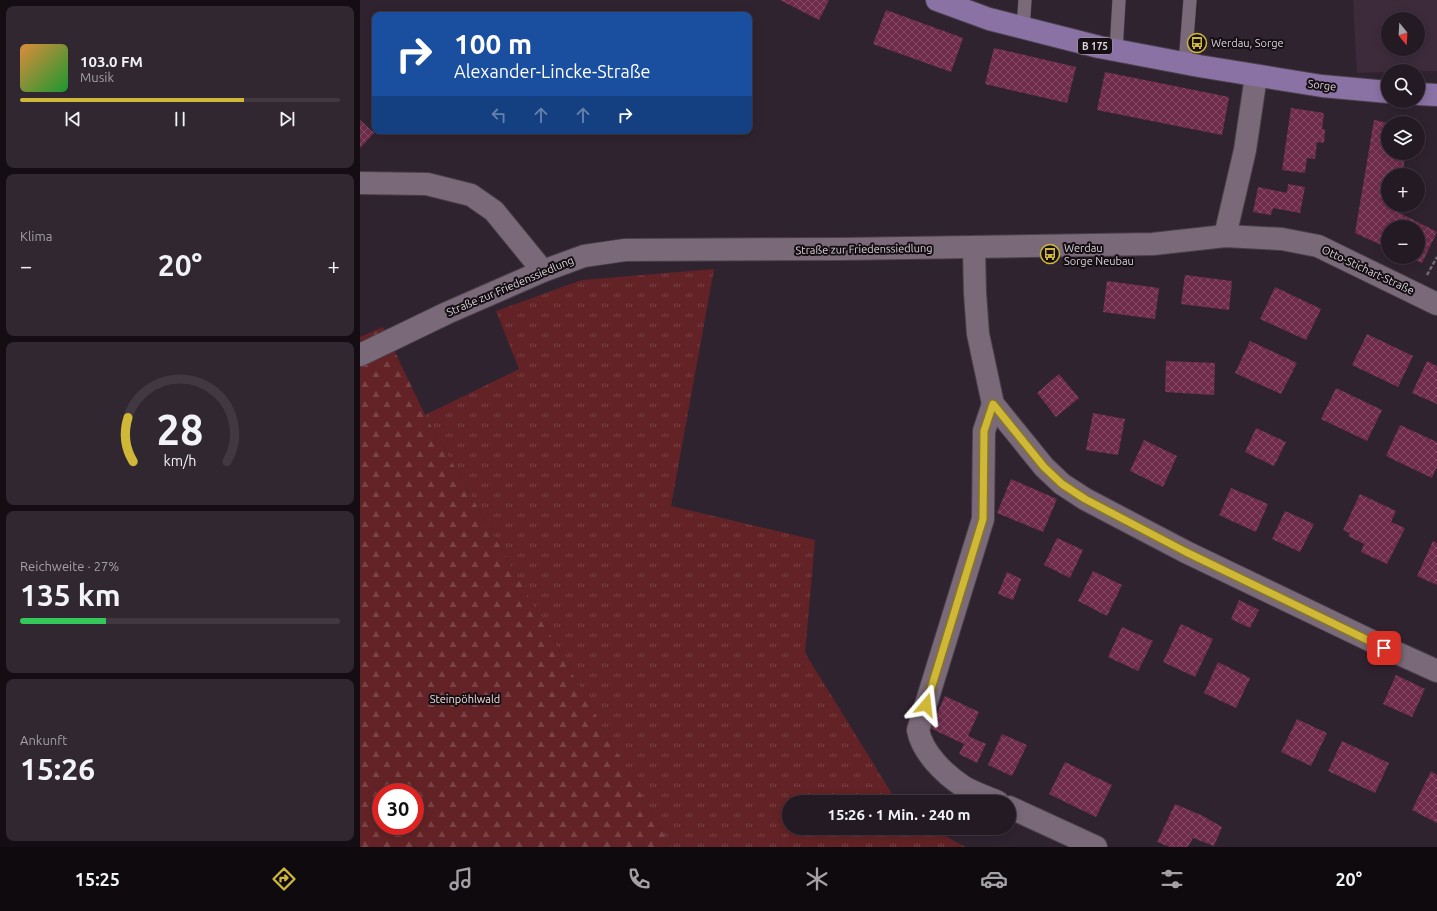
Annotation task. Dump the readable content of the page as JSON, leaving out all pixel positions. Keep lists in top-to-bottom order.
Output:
{
  "streets": {
    "main road": ["B 175", "Sorge"],
    "street": ["Straße zur Friedenssiedlung", "Otto-Stichart-Straße"]
  },
  "crossings": [
    ["B 175", "Sorge"],
    ["Straße zur Friedenssiedlung", "Otto-Stichart-Straße"]
  ],
  "parks": ["Steinpöhlwald"],
  "places": {
    "bus stop": ["Werdau, Sorge", "Werdau Sorge Neubau"]
  },
  "north": "bottom",
  "page": {
    "map_buttons": ["+", "−"],
    "turn": ["100 m", "Alexander-Lincke-Straße"],
    "song": ["103.0 FM", "Musik"],
    "tile": [
      "Klima",
      ["Reichweite · 27%", "135 km"],
      ["Ankunft", "15:26"]
    ],
    "heat": ["−", "20°", "+"],
    "limit": "30",
    "trip": "15:26 · 1 Min. · 240 m",
    "tabs": ["15:25", "20°"],
    "gauge": ["28", "km/h"]
  }
}
